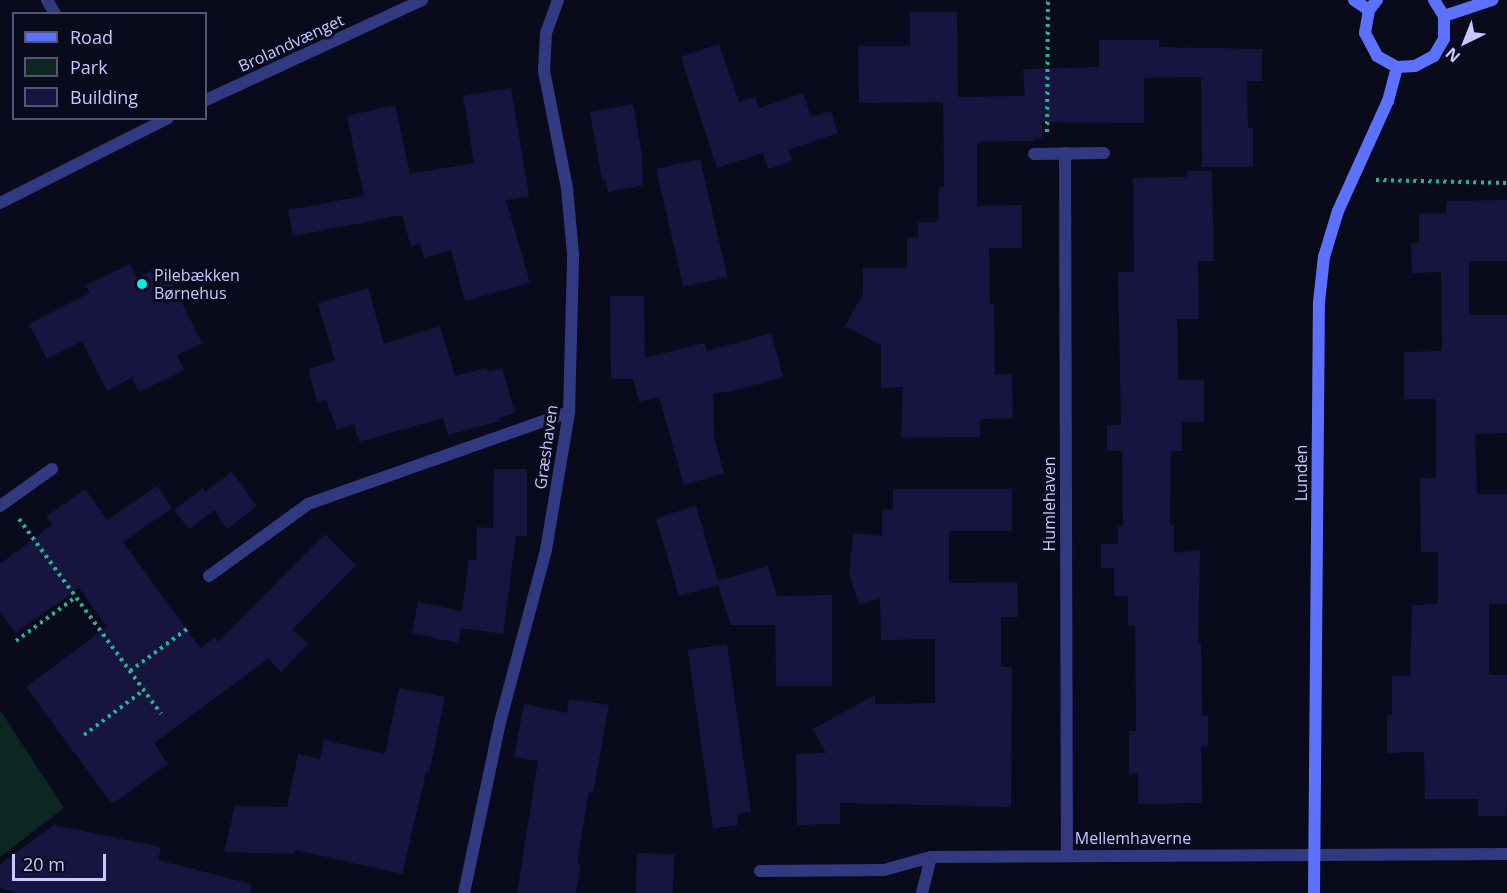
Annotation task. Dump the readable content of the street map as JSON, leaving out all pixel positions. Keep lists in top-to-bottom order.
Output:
{
  "streets": {
    "street": [
      "Brolandvænget",
      "Græshaven",
      "Lunden",
      "Humlehaven",
      "Mellemhaverne"
    ]
  },
  "crossings": [
    ["Lunden", "Mellemhaverne"],
    ["Humlehaven", "Mellemhaverne"]
  ],
  "places": ["Pilebækken Børnehus"],
  "legend": ["Road", "Park", "Building"],
  "scale_bar": "20 m",
  "north": "bottom left"
}
